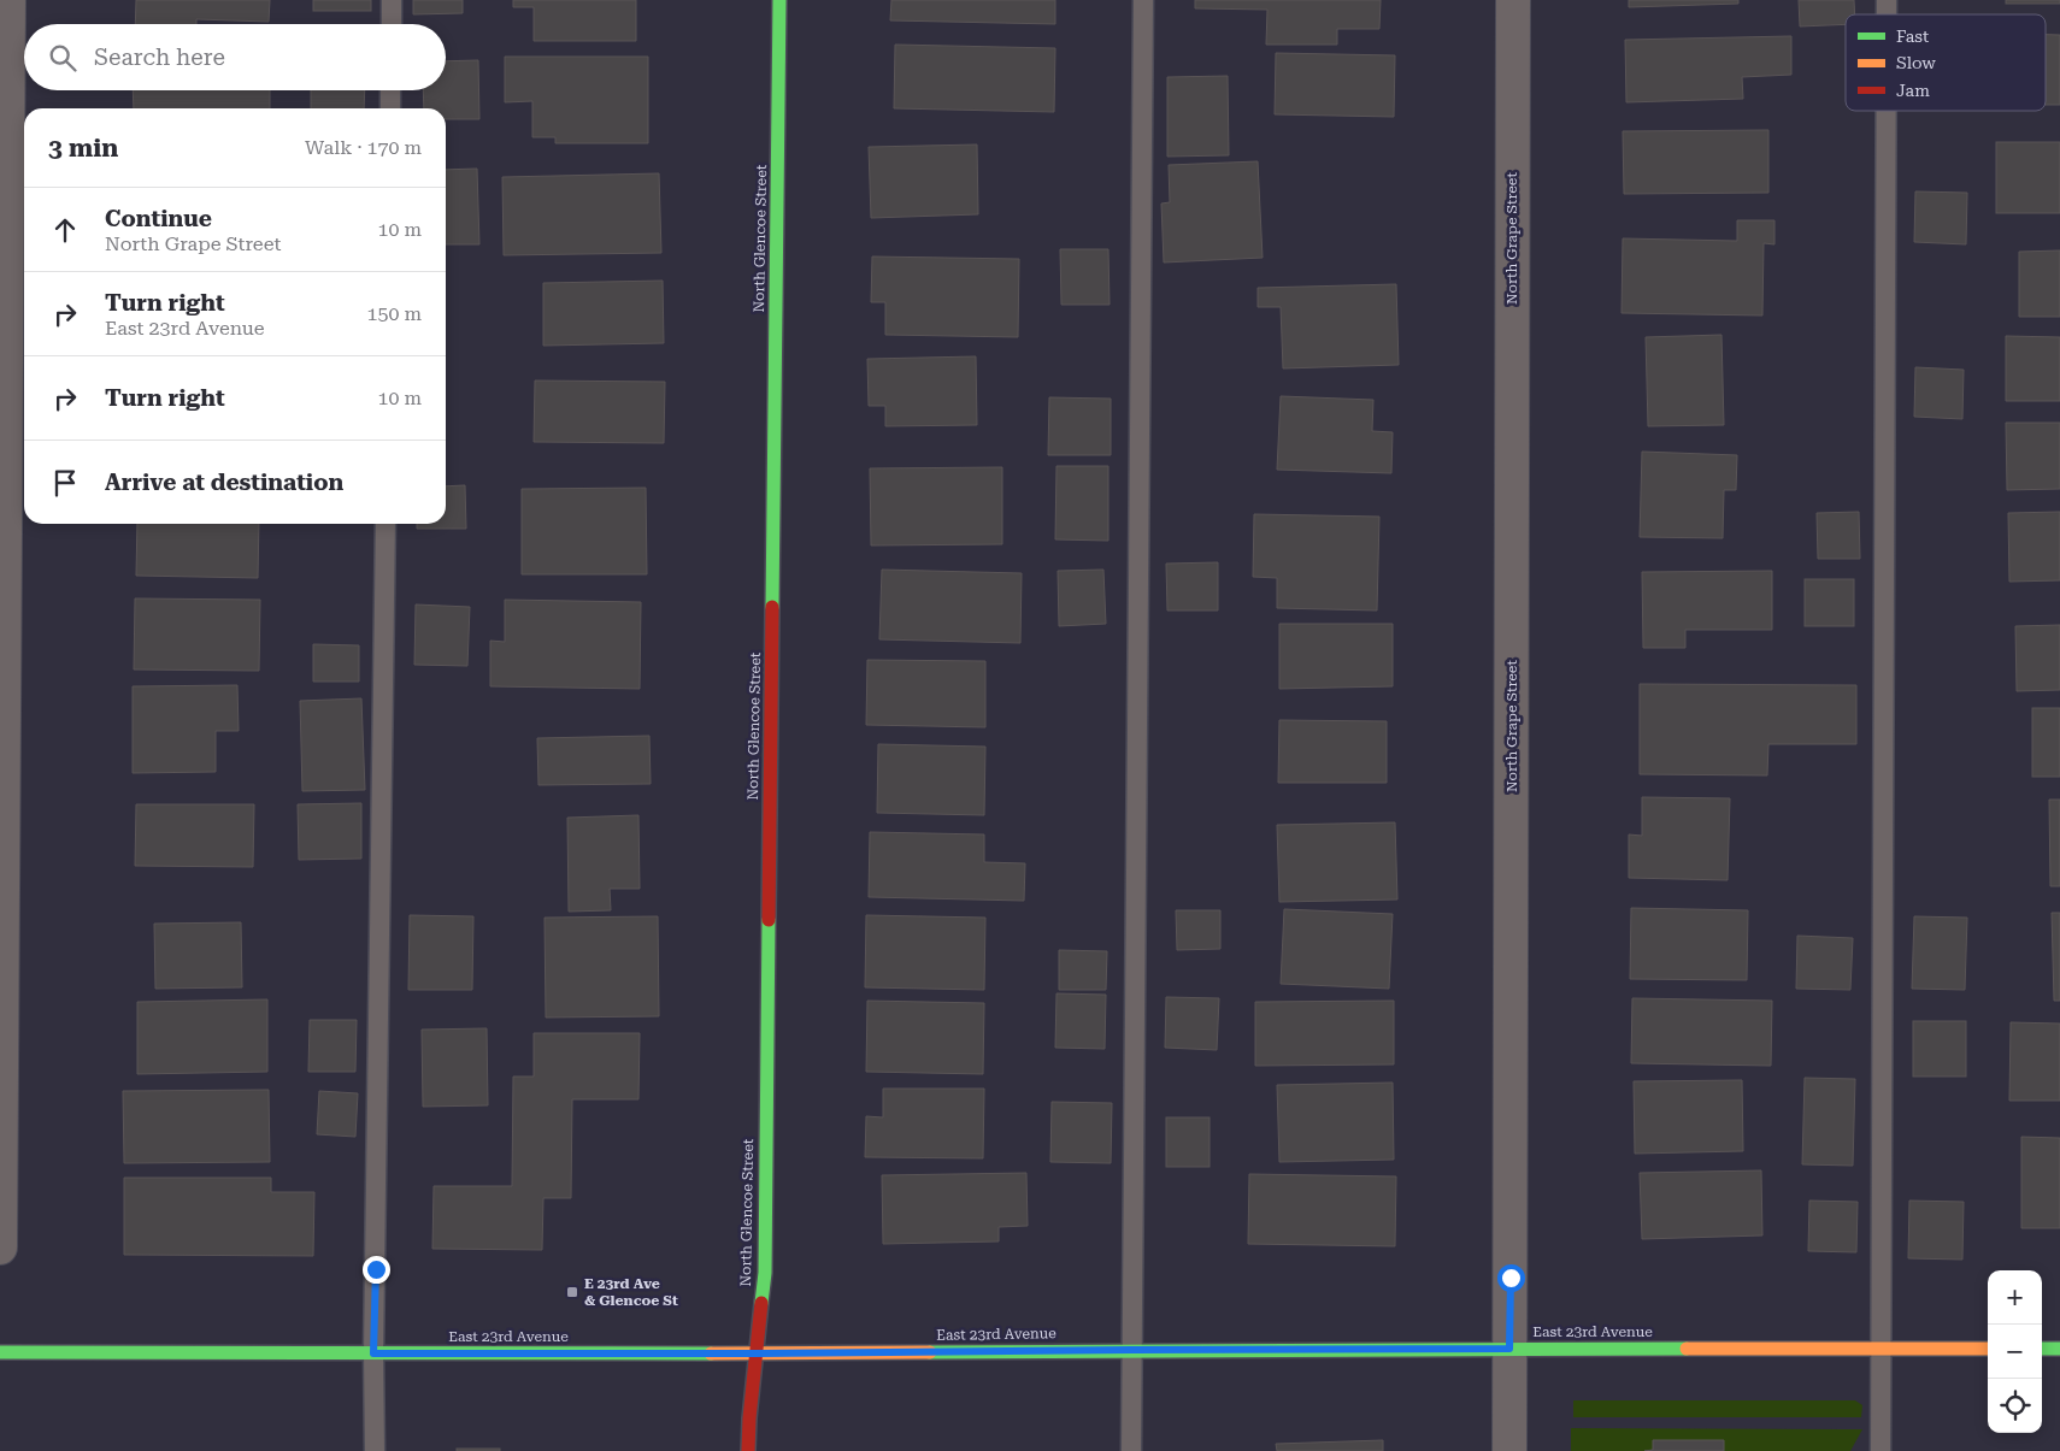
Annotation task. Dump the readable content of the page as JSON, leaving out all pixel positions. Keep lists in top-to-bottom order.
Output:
{
  "streets": {
    "street": ["North Glencoe Street", "North Grape Street", "East 23rd Avenue"]
  },
  "crossings": [
    ["North Glencoe Street", "East 23rd Avenue"],
    ["North Grape Street", "East 23rd Avenue"]
  ],
  "places": {
    "transit": ["E 23rd Ave & Glencoe St"]
  },
  "legend": ["Fast", "Slow", "Jam"],
  "page": {
    "search": "Search here",
    "heading": ["3 min", "Walk · 170 m"],
    "list": [
      ["Continue", "North Grape Street", "10 m"],
      ["Turn right", "East 23rd Avenue", "150 m"],
      ["Turn right", "10 m"],
      "Arrive at destination"
    ],
    "map_buttons": ["+", "−"]
  }
}
